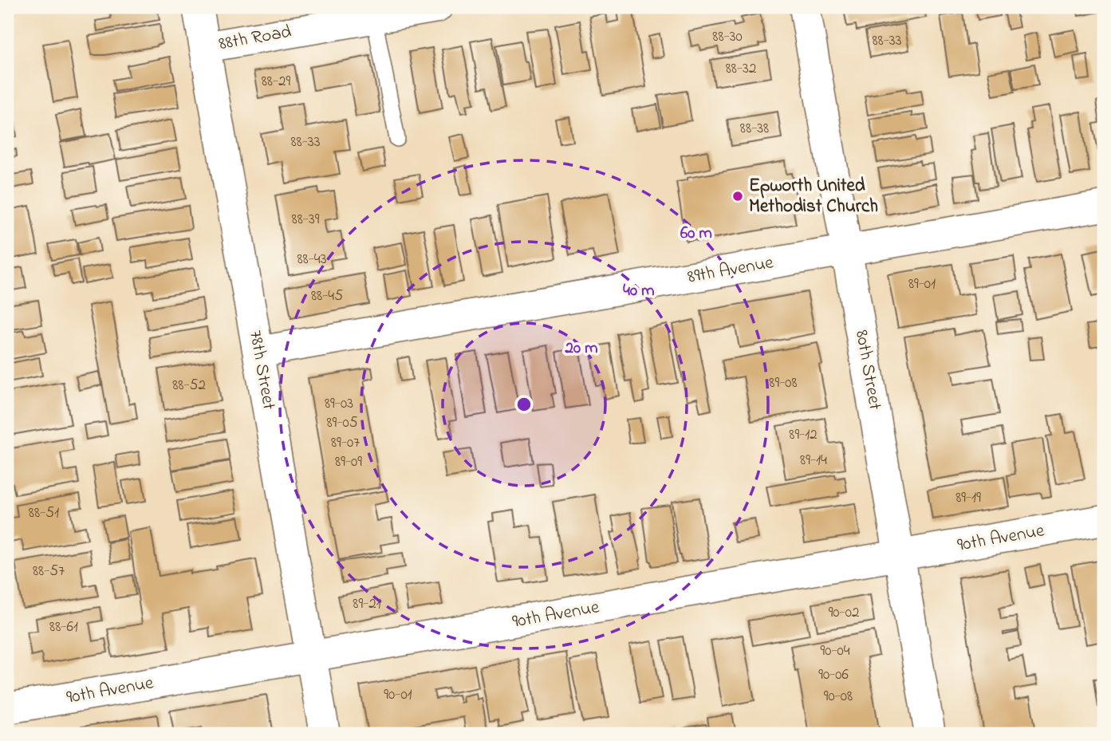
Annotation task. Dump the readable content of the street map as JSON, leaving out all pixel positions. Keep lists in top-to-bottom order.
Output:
{
  "streets": {
    "street": [
      "88th Road",
      "89th Avenue",
      "78th Street",
      "80th Street",
      "90th Avenue"
    ]
  },
  "crossings": [
    ["88th Road", "78th Street"],
    ["89th Avenue", "78th Street"],
    ["89th Avenue", "80th Street"],
    ["78th Street", "90th Avenue"],
    ["80th Street", "90th Avenue"]
  ],
  "places": ["Epworth United Methodist Church"],
  "house_numbers": [
    "88-30",
    "88-33",
    "88-32",
    "88-29",
    "88-38",
    "88-33",
    "88-39",
    "88-43",
    "89-01",
    "88-45",
    "89-08",
    "88-52",
    "89-03",
    "89-05",
    "89-12",
    "89-07",
    "89-14",
    "89-09",
    "89-19",
    "88-51",
    "88-57",
    "89-21",
    "90-02",
    "88-61",
    "90-04",
    "90-06",
    "90-01",
    "90-08"
  ],
  "rings": ["60 m", "40 m", "20 m"]
}
